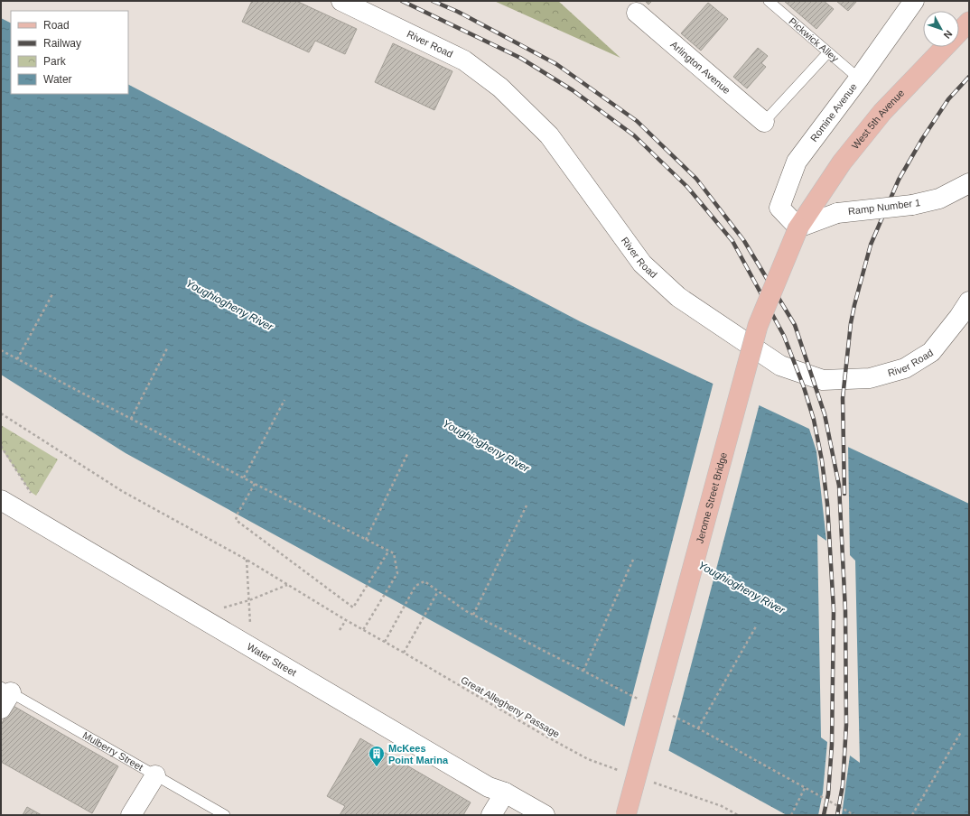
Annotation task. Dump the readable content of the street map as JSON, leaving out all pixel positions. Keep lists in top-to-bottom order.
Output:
{
  "streets": {
    "main road": ["West 5th Avenue", "Jerome Street Bridge"],
    "street": [
      "River Road",
      "Arlington Avenue",
      "Romine Avenue",
      "Ramp Number 1",
      "Water Street"
    ],
    "lane": ["Pickwick Alley", "Mulberry Street"],
    "path": ["Great Allegheny Passage"]
  },
  "crossings": [
    ["Pickwick Alley", "Romine Avenue"],
    ["Romine Avenue", "West 5th Avenue"],
    ["Romine Avenue", "Ramp Number 1"],
    ["Romine Avenue", "Jerome Street Bridge"],
    ["West 5th Avenue", "Ramp Number 1"],
    ["West 5th Avenue", "Jerome Street Bridge"],
    ["Ramp Number 1", "Jerome Street Bridge"]
  ],
  "water": ["Youghiogheny River"],
  "places": {
    "building": ["McKees Point Marina"]
  },
  "legend": [
    "Road",
    "Railway",
    "Park",
    "Water"
  ],
  "north": "bottom right"
}
